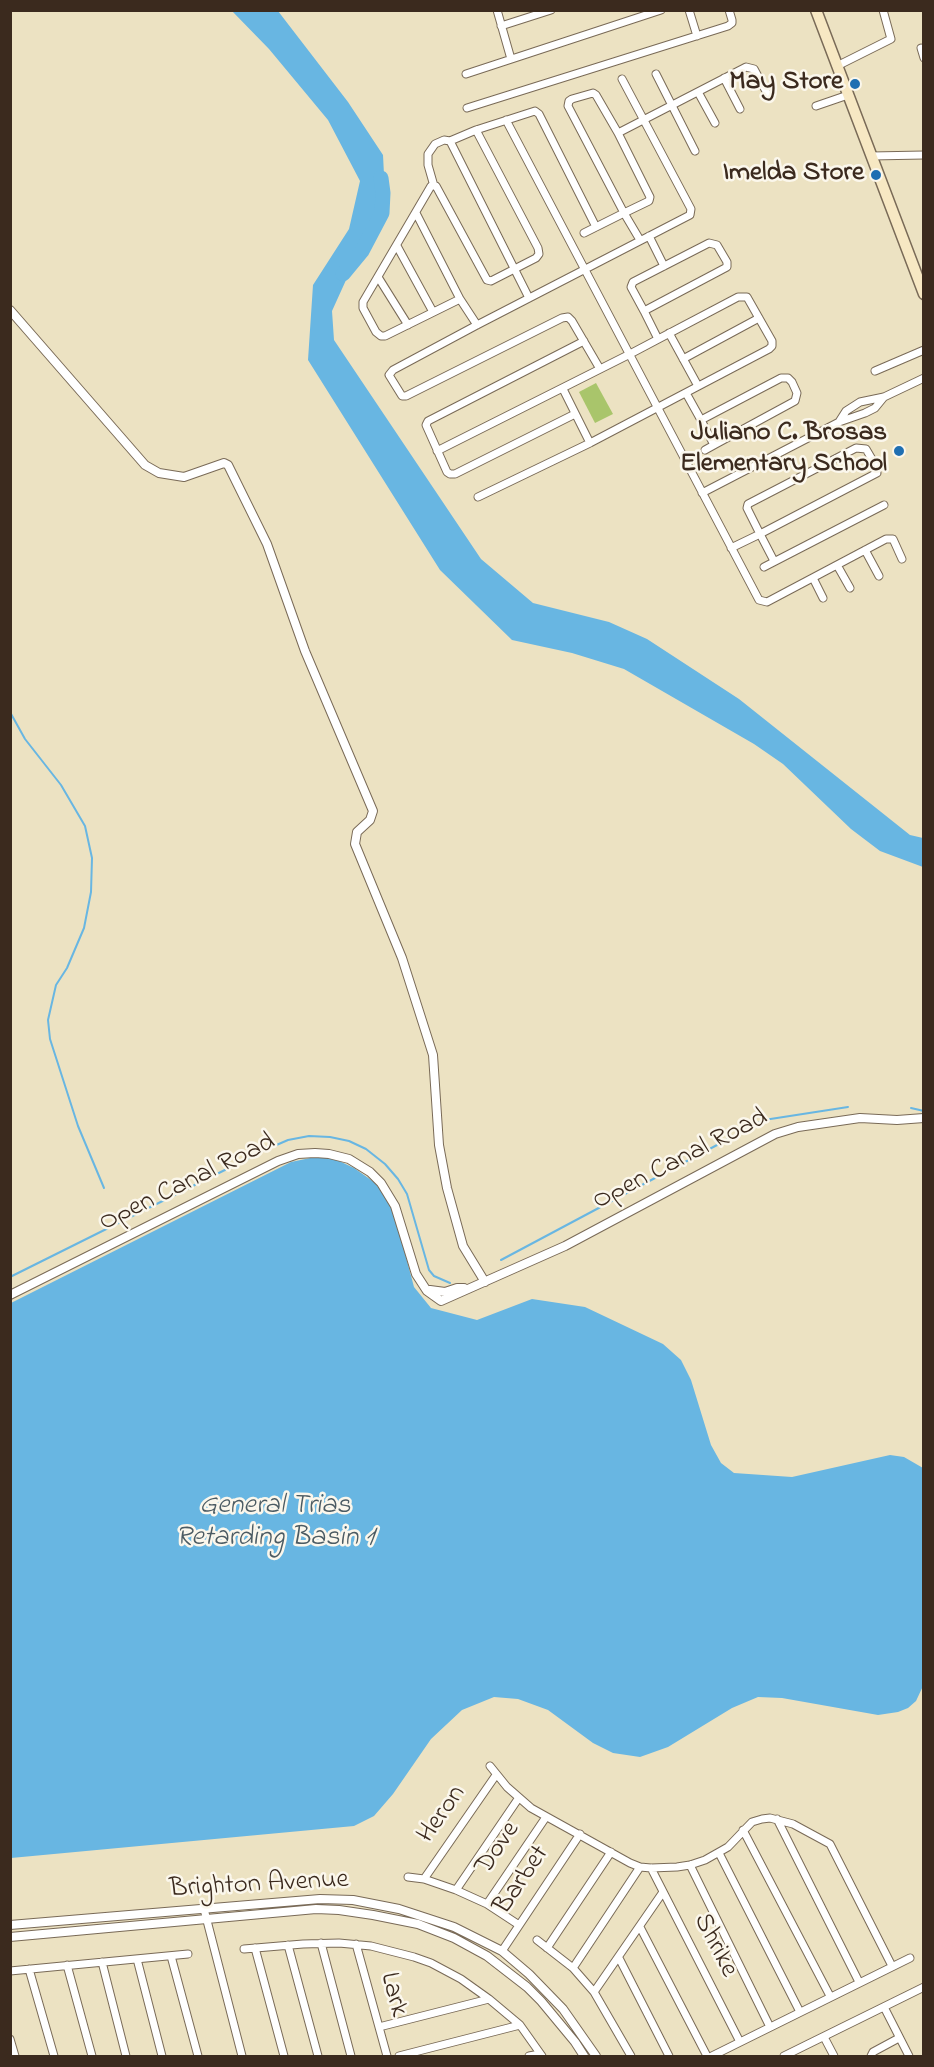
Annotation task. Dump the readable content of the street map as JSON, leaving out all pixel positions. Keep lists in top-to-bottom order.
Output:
{
  "streets": {
    "street": [
      "Open Canal Road",
      "Heron",
      "Dove",
      "Barbet",
      "Brighton Avenue",
      "Shrike",
      "Lark"
    ]
  },
  "crossings": [
    ["Barbet", "Brighton Avenue"]
  ],
  "water": ["General Trias Retarding Basin 1"],
  "places": ["May Store", "Imelda Store", "Juliano C. Brosas Elementary School"]
}
